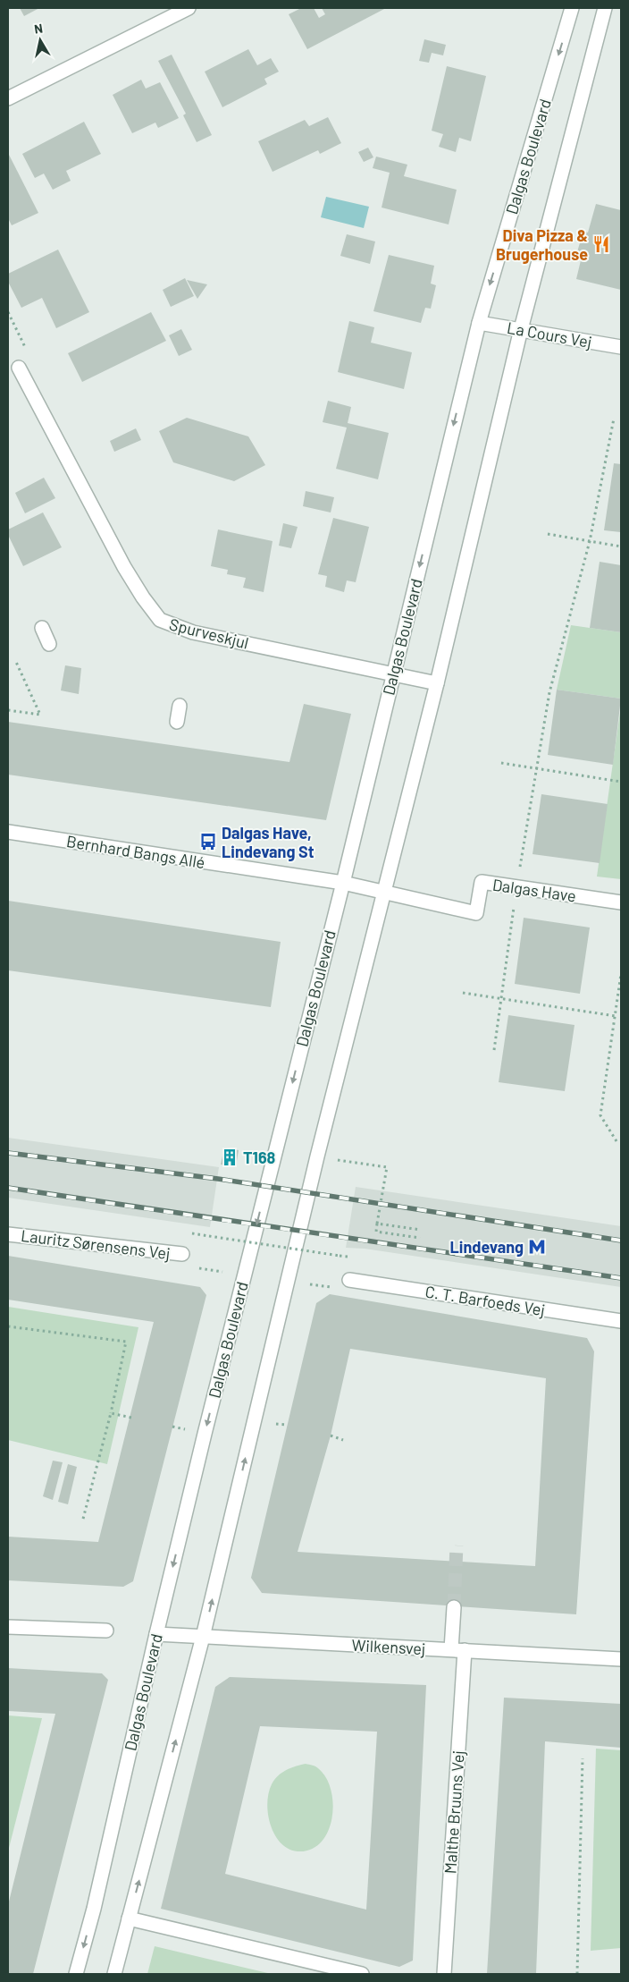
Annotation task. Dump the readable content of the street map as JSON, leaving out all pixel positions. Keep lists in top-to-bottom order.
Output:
{
  "streets": {
    "street": [
      "Dalgas Boulevard",
      "La Cours Vej",
      "Spurveskjul",
      "Bernhard Bangs Allé",
      "Dalgas Have",
      "Lauritz Sørensens Vej",
      "C. T. Barfoeds Vej",
      "Wilkensvej",
      "Malthe Bruuns Vej"
    ]
  },
  "crossings": [
    ["Dalgas Boulevard", "La Cours Vej"],
    ["Dalgas Boulevard", "Spurveskjul"],
    ["Dalgas Boulevard", "Bernhard Bangs Allé"],
    ["Dalgas Boulevard", "Dalgas Have"],
    ["Dalgas Boulevard", "Wilkensvej"],
    ["Bernhard Bangs Allé", "Dalgas Have"],
    ["Wilkensvej", "Malthe Bruuns Vej"]
  ],
  "places": {
    "restaurant": ["Diva Pizza & Brugerhouse"],
    "bus stop": ["Dalgas Have, Lindevang St"],
    "building": ["T168"],
    "metro station": ["Lindevang"]
  },
  "north": "top"
}
